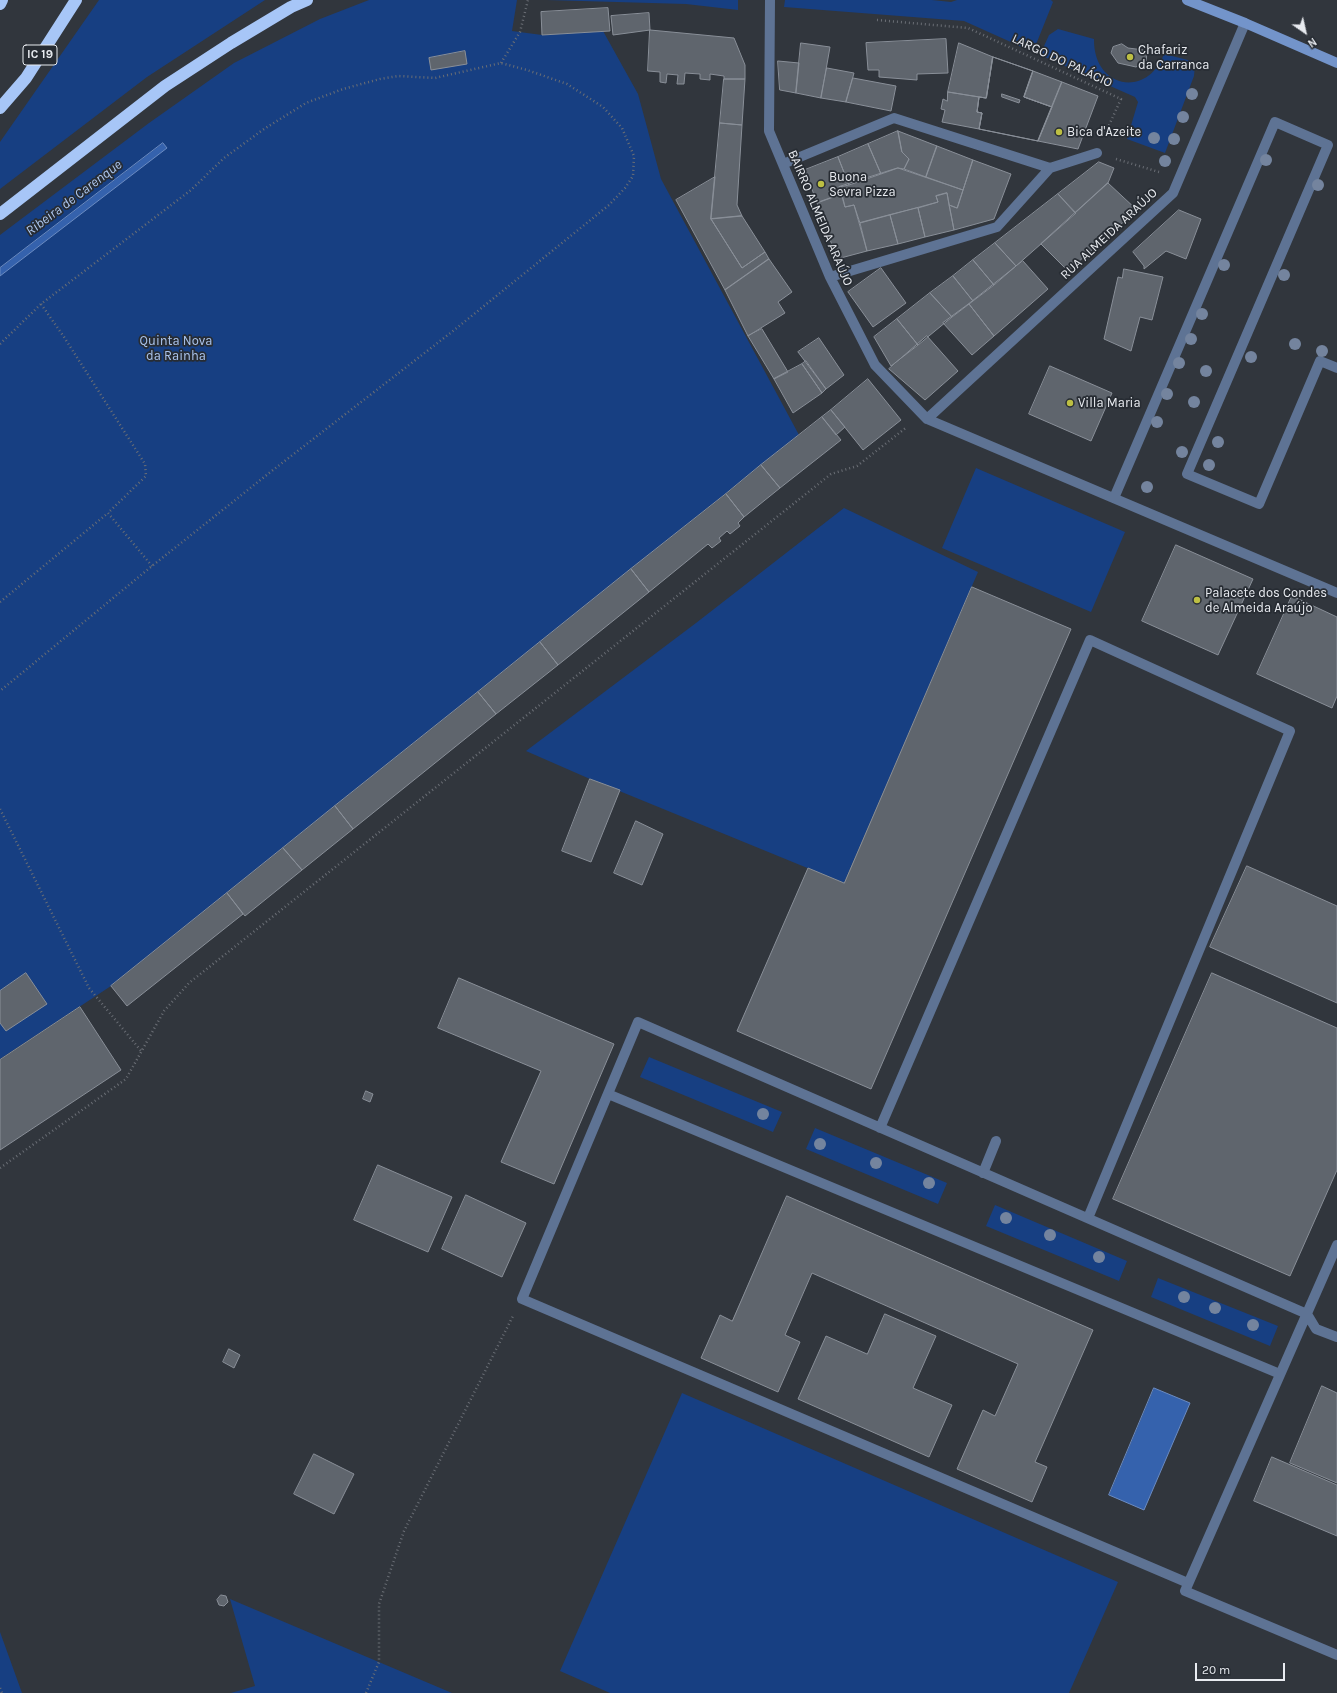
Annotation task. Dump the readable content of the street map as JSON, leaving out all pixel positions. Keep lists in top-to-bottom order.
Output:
{
  "streets": {
    "highway": ["IC 19"],
    "street": ["BAIRRO ALMEIDA ARAÚJO", "RUA ALMEIDA ARAÚJO"],
    "path": ["LARGO DO PALÁCIO"]
  },
  "crossings": [
    ["BAIRRO ALMEIDA ARAÚJO", "RUA ALMEIDA ARAÚJO"]
  ],
  "water": ["Ribeira de Carenque"],
  "parks": ["Quinta Nova da Rainha"],
  "places": [
    "Chafariz da Carranca",
    "Bica d'Azeite",
    "Buona Sevra Pizza",
    "Villa Maria",
    "Palacete dos Condes de Almeida Araújo"
  ],
  "scale_bar": "20 m",
  "north": "bottom right"
}
